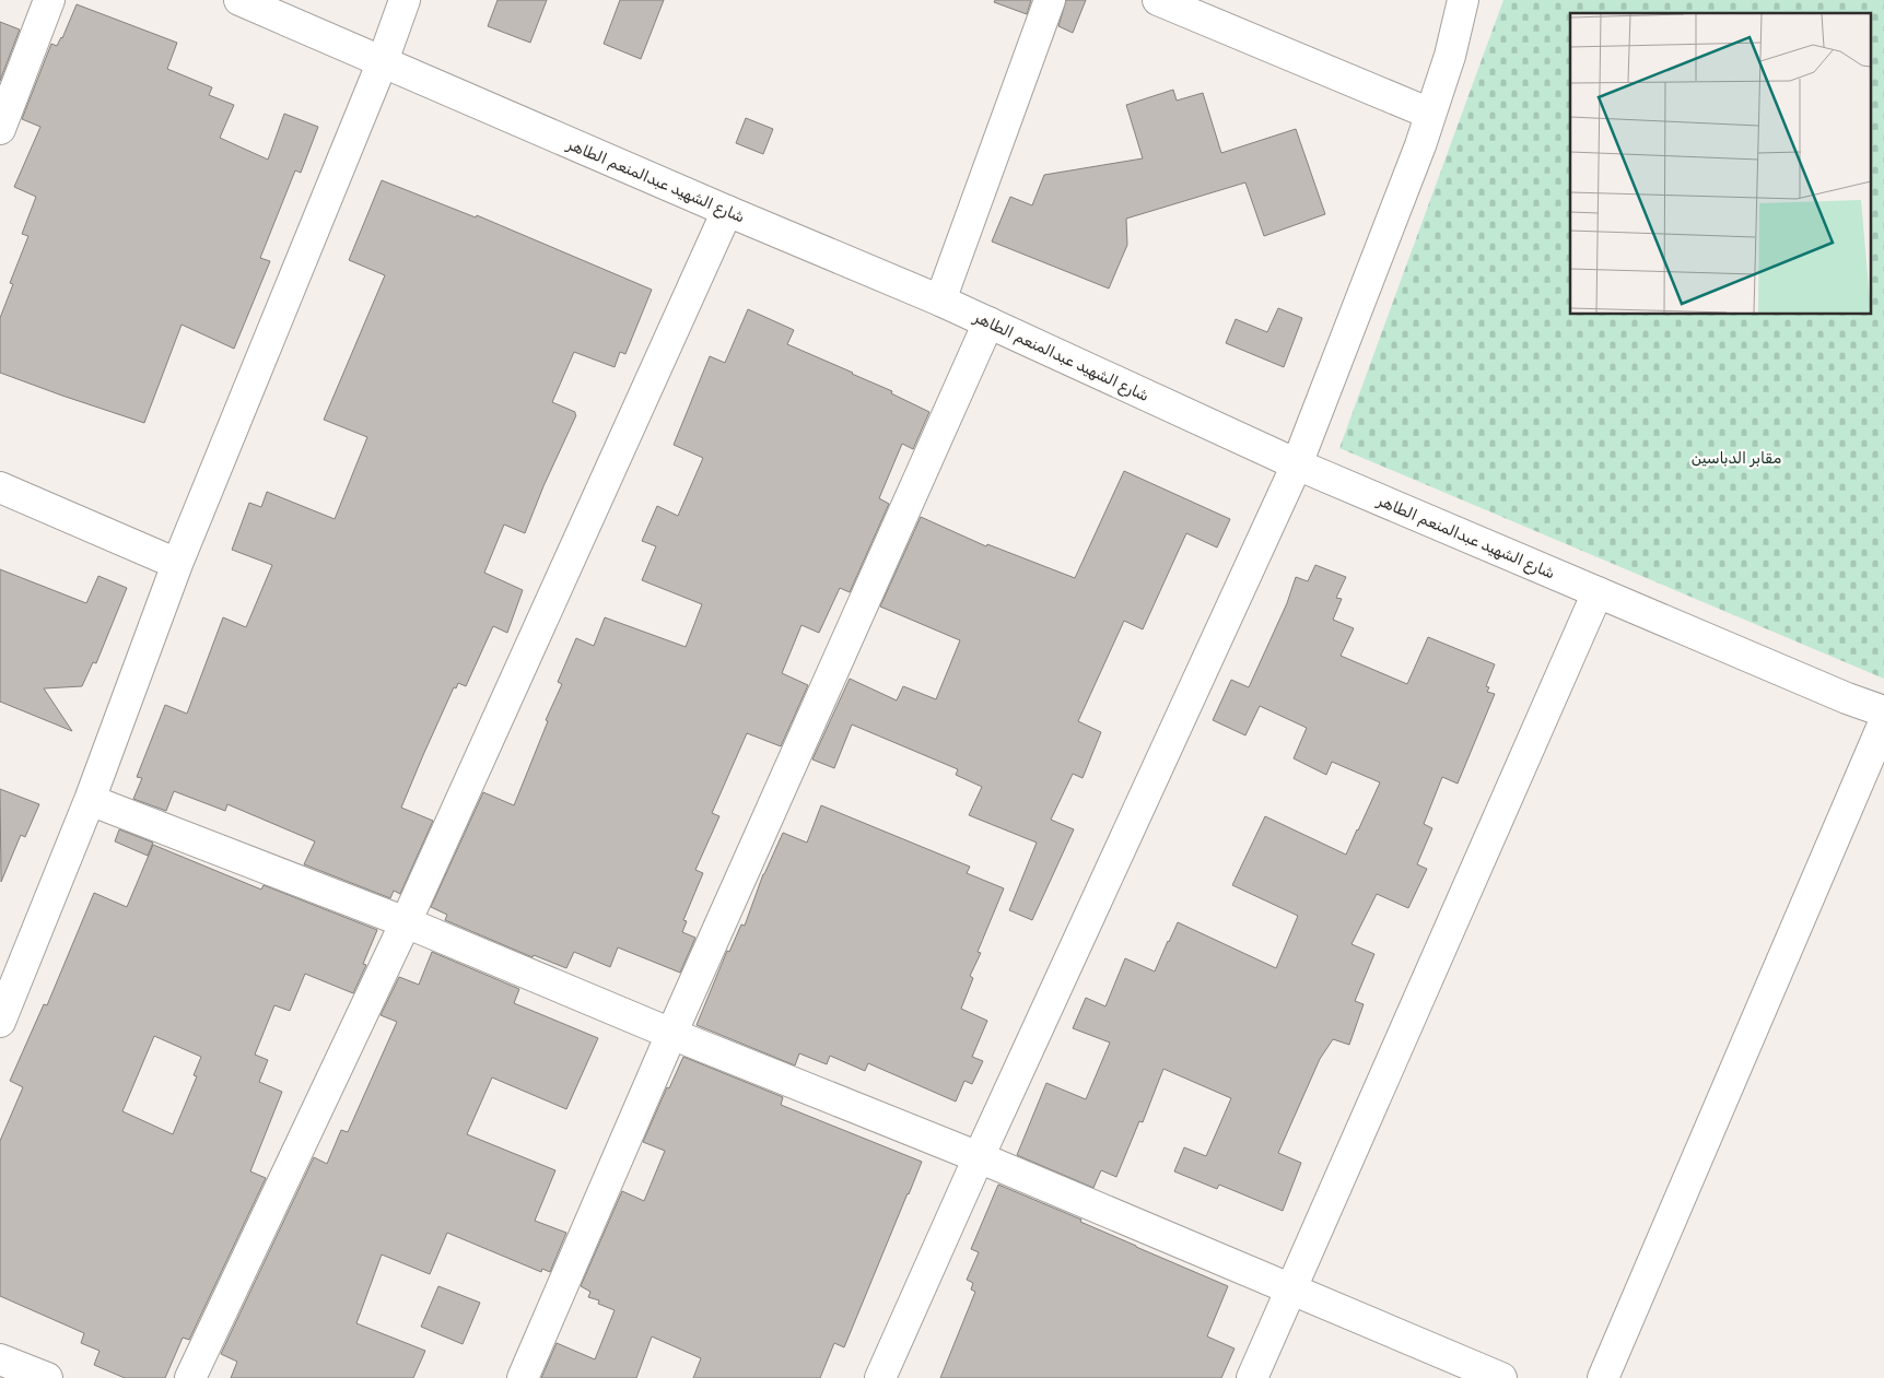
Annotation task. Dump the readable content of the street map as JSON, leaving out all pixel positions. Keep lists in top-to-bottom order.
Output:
{
  "streets": {
    "street": ["شارع الشهيد عبدالمنعم الطاهر"]
  },
  "parks": ["مقابر الدباسين"]
}
